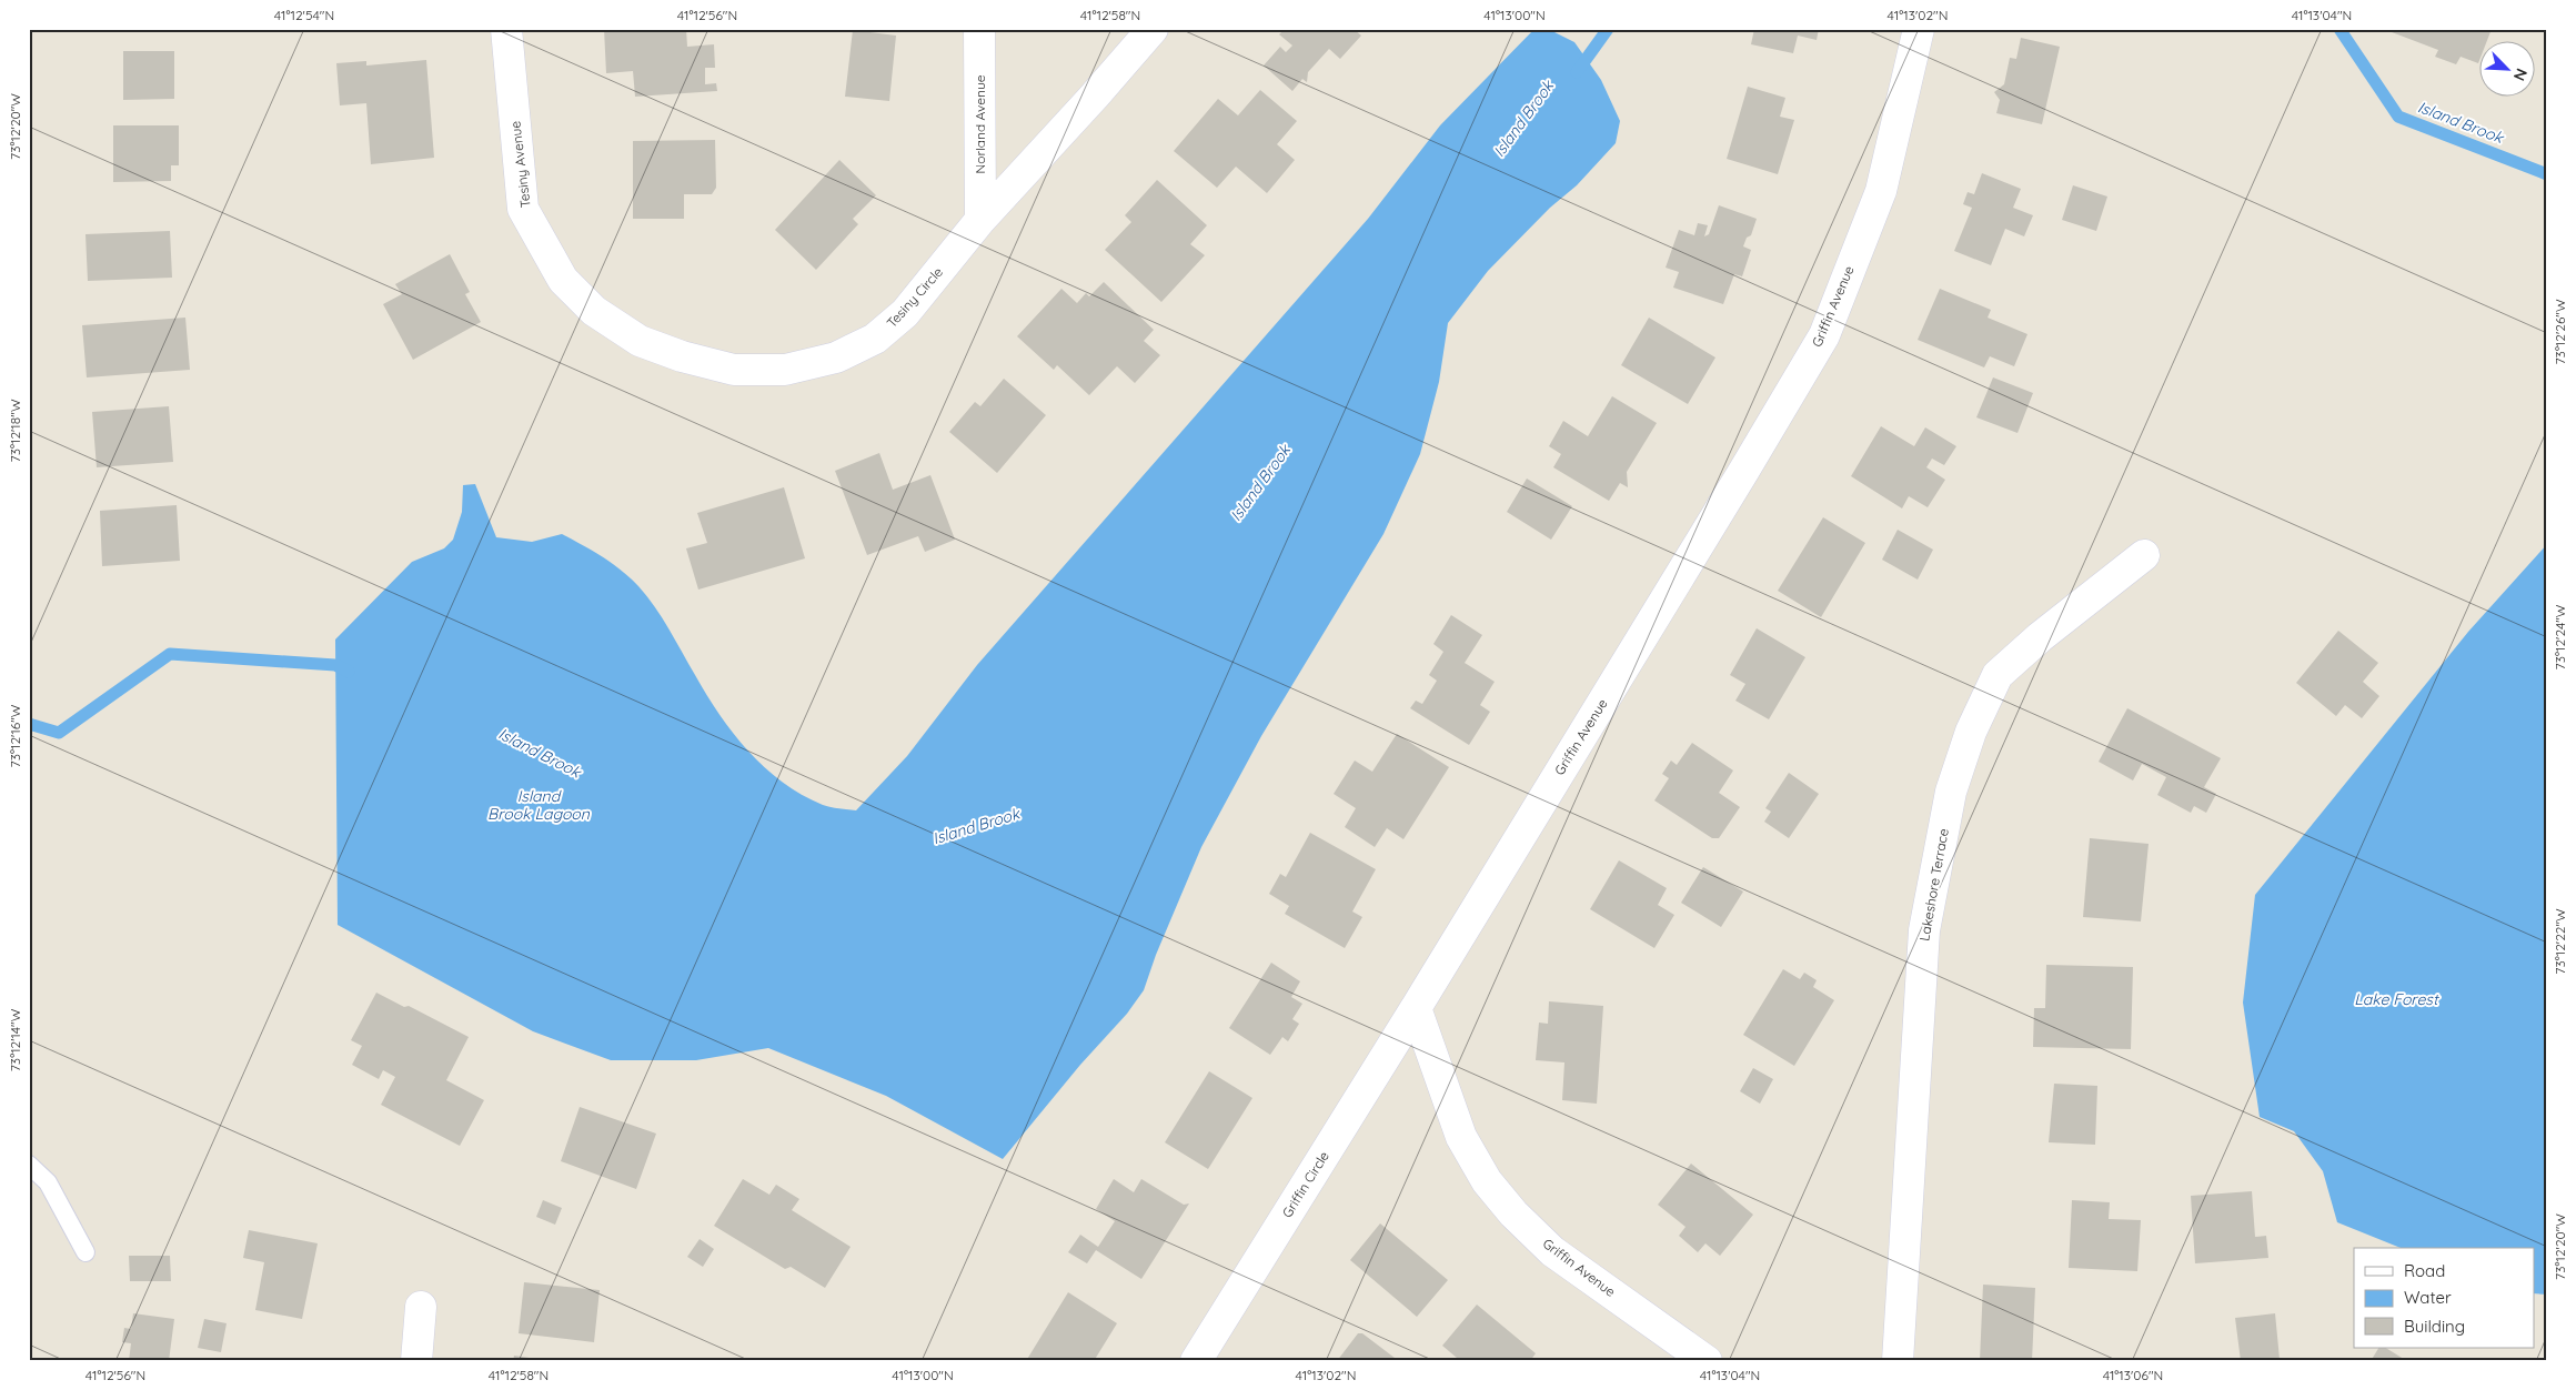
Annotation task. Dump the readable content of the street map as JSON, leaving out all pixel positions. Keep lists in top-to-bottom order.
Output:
{
  "streets": {
    "street": [
      "Norland Avenue",
      "Tesiny Avenue",
      "Tesiny Circle",
      "Griffin Avenue",
      "Lakeshore Terrace",
      "Griffin Circle"
    ]
  },
  "crossings": [
    ["Norland Avenue", "Tesiny Circle"],
    ["Tesiny Avenue", "Tesiny Circle"],
    ["Griffin Avenue", "Griffin Circle"]
  ],
  "water": ["Island Brook", "Island Brook Lagoon", "Lake Forest"],
  "legend": ["Road", "Water", "Building"],
  "north": "bottom right",
  "coordinates": [
    "41°12'54\"N",
    "41°12'56\"N",
    "41°12'58\"N",
    "41°13'00\"N",
    "41°13'02\"N",
    "41°13'04\"N",
    "73°12'20\"W",
    "73°12'26\"W",
    "73°12'18\"W",
    "73°12'24\"W",
    "73°12'16\"W",
    "73°12'22\"W",
    "73°12'14\"W",
    "41°13'06\"N"
  ]
}
